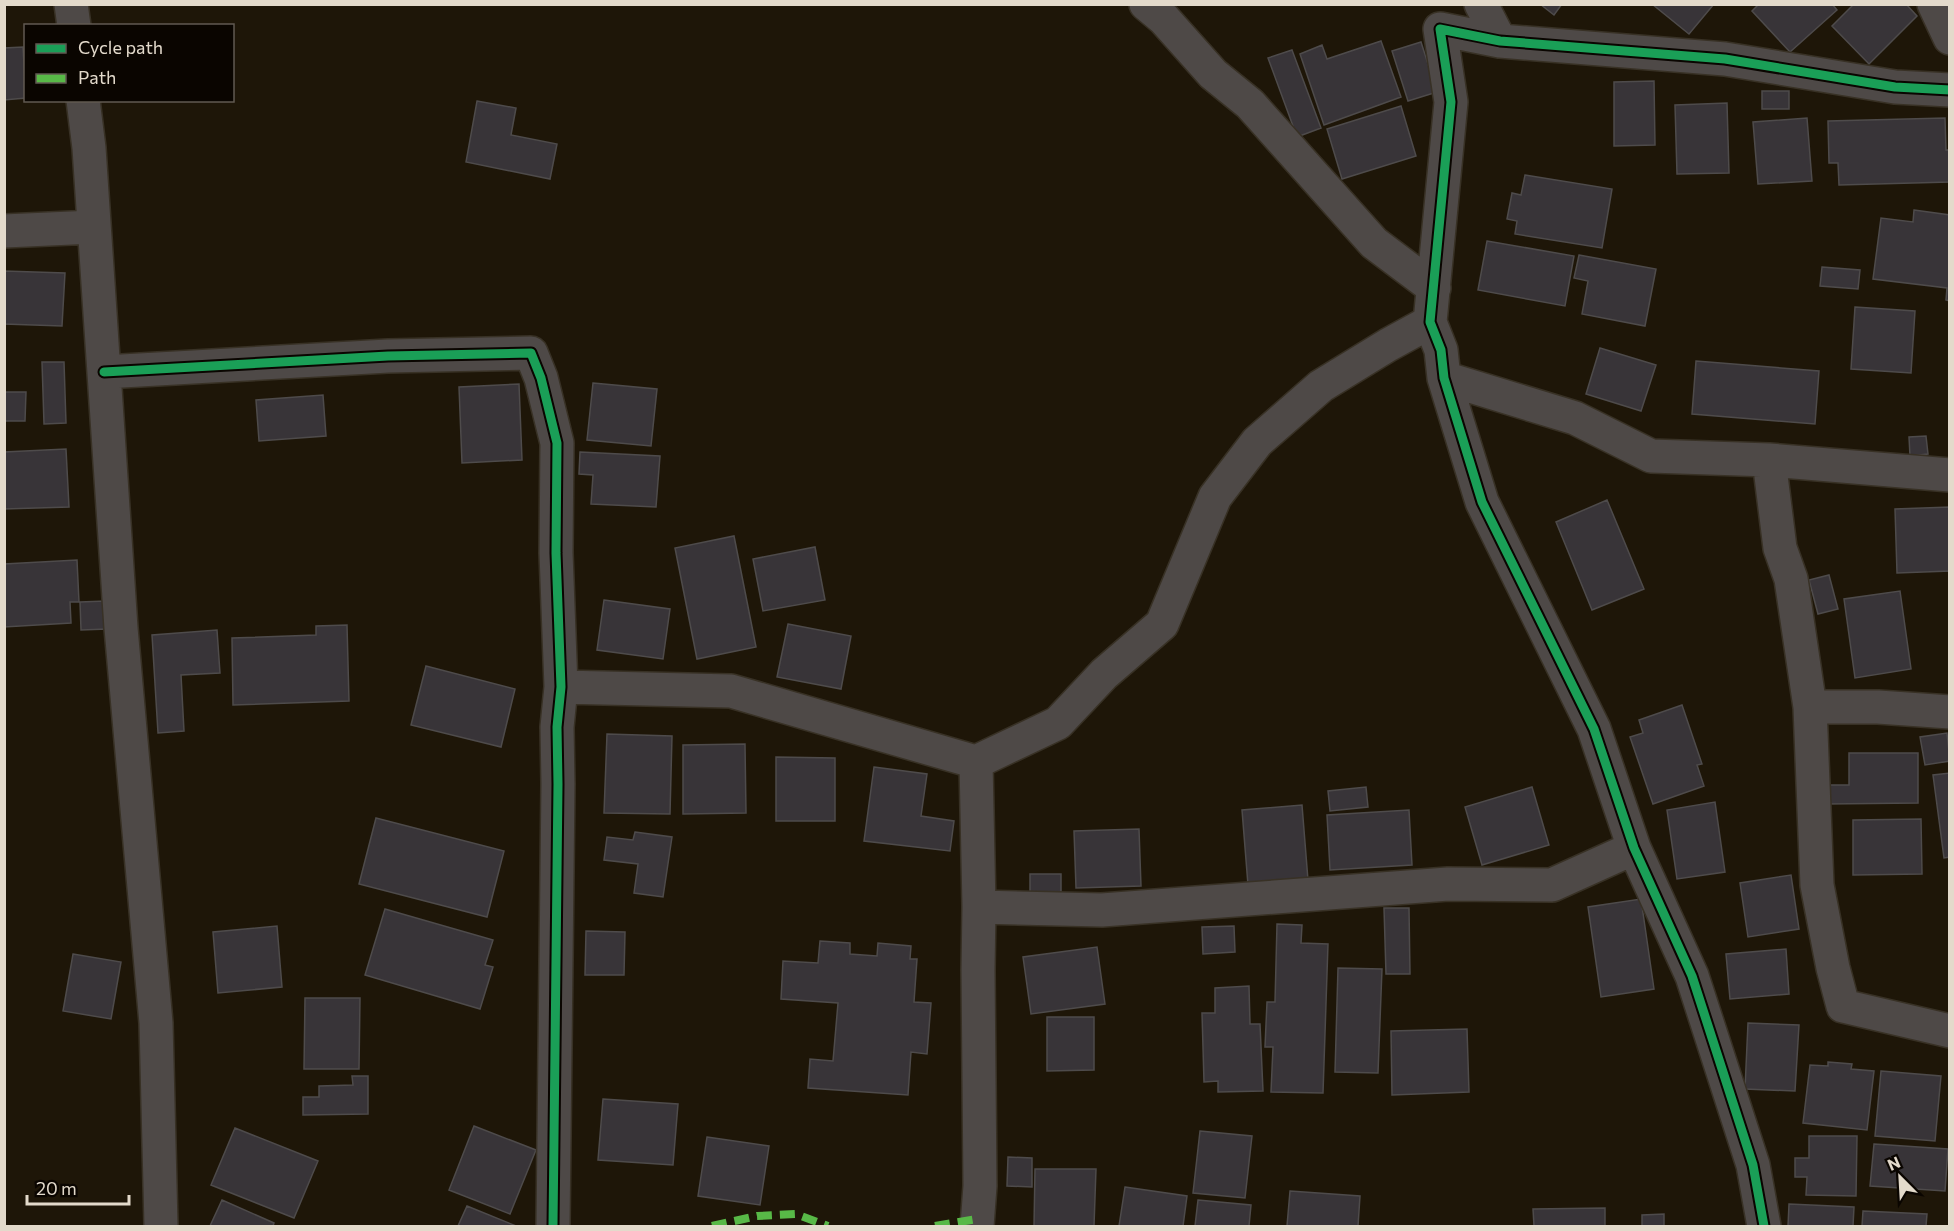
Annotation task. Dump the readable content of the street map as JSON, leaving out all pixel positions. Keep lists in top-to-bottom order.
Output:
{
  "legend": ["Cycle path", "Path"],
  "scale_bar": "20 m",
  "north": "top left"
}
